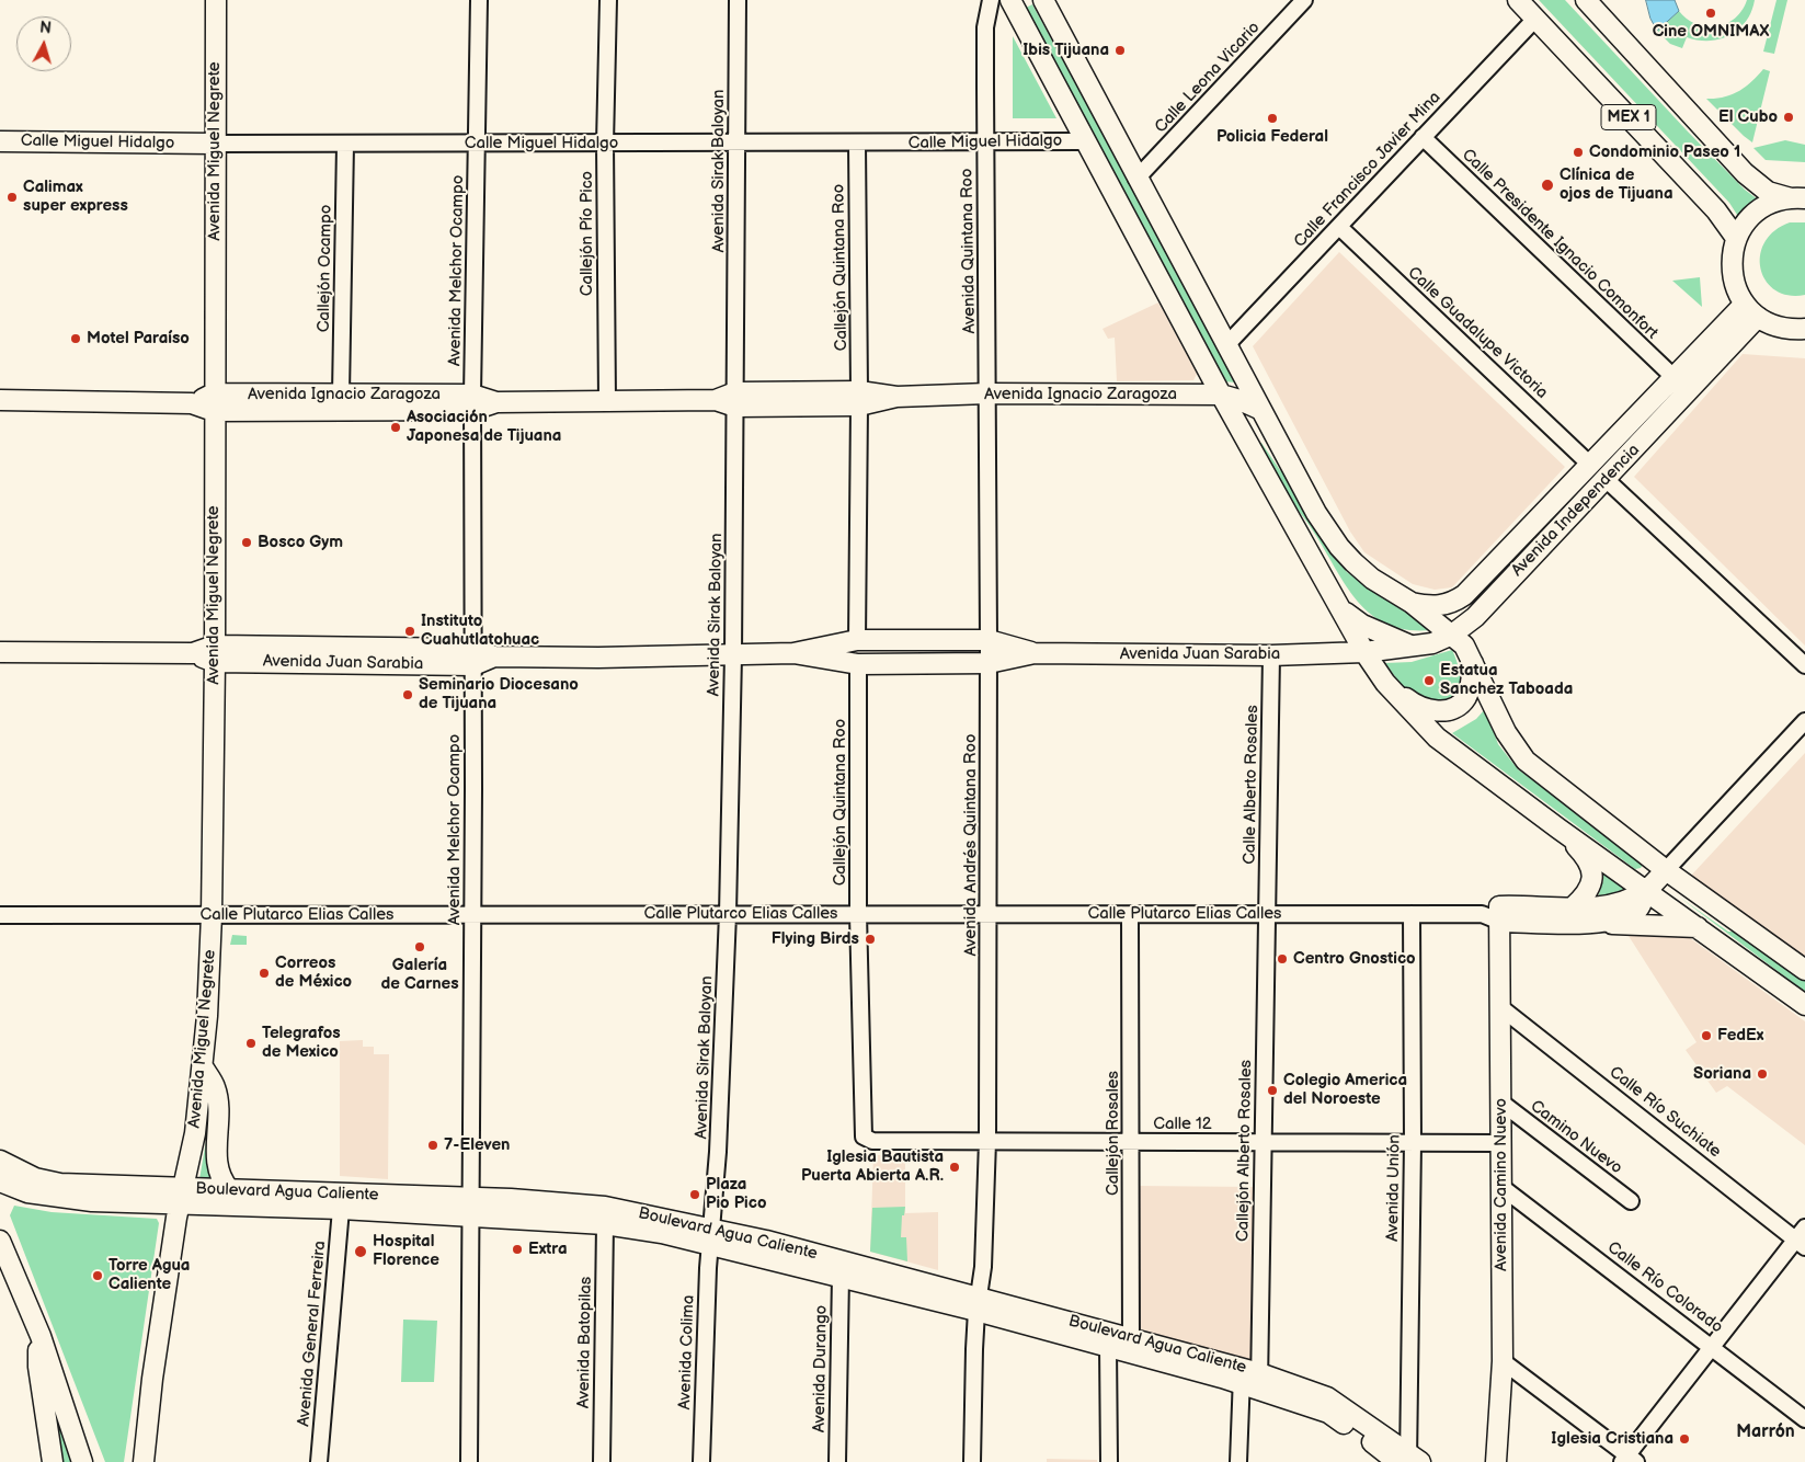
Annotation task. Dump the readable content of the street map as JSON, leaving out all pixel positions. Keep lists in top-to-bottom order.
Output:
{
  "streets": {
    "main road": [
      "MEX 1",
      "Calle Miguel Hidalgo",
      "Avenida Miguel Negrete",
      "Avenida Ignacio Zaragoza",
      "Avenida Independencia",
      "Avenida Juan Sarabia",
      "Calle Plutarco Elias Calles",
      "Avenida Camino Nuevo",
      "Boulevard Agua Caliente"
    ],
    "street": [
      "Calle Leona Vicario",
      "Calle Francisco Javier Mina",
      "Avenida Sirak Baloyan",
      "Callejón Pío Pico",
      "Calle Presidente Ignacio Comonfort",
      "Avenida Quintana Roo",
      "Callejón Quintana Roo",
      "Callejón Ocampo",
      "Avenida Melchor Ocampo",
      "Calle Guadalupe Victoria",
      "Calle Alberto Rosales",
      "Avenida Andrés Quintana Roo",
      "Calle Río Suchiate",
      "Calle 12",
      "Callejón Rosales",
      "Camino Nuevo",
      "Callejón Alberto Rosales",
      "Avenida Unión",
      "Calle Río Colorado",
      "Avenida General Ferreira",
      "Avenida Batopilas",
      "Avenida Colima",
      "Avenida Durango"
    ]
  },
  "crossings": [
    ["MEX 1", "Calle Francisco Javier Mina"],
    ["MEX 1", "Avenida Independencia"],
    ["Calle Miguel Hidalgo", "Avenida Miguel Negrete"],
    ["Calle Miguel Hidalgo", "Avenida Sirak Baloyan"],
    ["Calle Miguel Hidalgo", "Callejón Pío Pico"],
    ["Calle Miguel Hidalgo", "Avenida Quintana Roo"],
    ["Calle Miguel Hidalgo", "Callejón Quintana Roo"],
    ["Calle Miguel Hidalgo", "Callejón Ocampo"],
    ["Calle Miguel Hidalgo", "Avenida Melchor Ocampo"],
    ["Avenida Miguel Negrete", "Avenida Ignacio Zaragoza"],
    ["Avenida Miguel Negrete", "Avenida Juan Sarabia"],
    ["Avenida Miguel Negrete", "Calle Plutarco Elias Calles"],
    ["Avenida Miguel Negrete", "Boulevard Agua Caliente"],
    ["Calle Francisco Javier Mina", "Calle Presidente Ignacio Comonfort"],
    ["Calle Francisco Javier Mina", "Calle Guadalupe Victoria"],
    ["Avenida Sirak Baloyan", "Avenida Ignacio Zaragoza"],
    ["Avenida Sirak Baloyan", "Avenida Juan Sarabia"],
    ["Avenida Sirak Baloyan", "Calle Plutarco Elias Calles"],
    ["Avenida Sirak Baloyan", "Boulevard Agua Caliente"],
    ["Avenida Sirak Baloyan", "Avenida Colima"],
    ["Callejón Pío Pico", "Avenida Ignacio Zaragoza"],
    ["Calle Presidente Ignacio Comonfort", "Avenida Independencia"],
    ["Avenida Quintana Roo", "Avenida Ignacio Zaragoza"],
    ["Avenida Quintana Roo", "Avenida Andrés Quintana Roo"],
    ["Callejón Quintana Roo", "Avenida Ignacio Zaragoza"],
    ["Callejón Quintana Roo", "Avenida Juan Sarabia"],
    ["Callejón Quintana Roo", "Calle Plutarco Elias Calles"],
    ["Callejón Quintana Roo", "Calle 12"],
    ["Callejón Ocampo", "Avenida Ignacio Zaragoza"],
    ["Avenida Melchor Ocampo", "Avenida Ignacio Zaragoza"],
    ["Avenida Melchor Ocampo", "Avenida Juan Sarabia"],
    ["Avenida Melchor Ocampo", "Calle Plutarco Elias Calles"],
    ["Avenida Melchor Ocampo", "Boulevard Agua Caliente"],
    ["Calle Guadalupe Victoria", "Avenida Independencia"],
    ["Avenida Ignacio Zaragoza", "Avenida Andrés Quintana Roo"],
    ["Avenida Independencia", "Avenida Juan Sarabia"],
    ["Avenida Juan Sarabia", "Calle Alberto Rosales"],
    ["Avenida Juan Sarabia", "Avenida Andrés Quintana Roo"],
    ["Calle Alberto Rosales", "Calle Plutarco Elias Calles"],
    ["Calle Alberto Rosales", "Callejón Alberto Rosales"],
    ["Avenida Andrés Quintana Roo", "Calle Plutarco Elias Calles"],
    ["Avenida Andrés Quintana Roo", "Calle 12"],
    ["Avenida Andrés Quintana Roo", "Boulevard Agua Caliente"],
    ["Calle Plutarco Elias Calles", "Callejón Rosales"],
    ["Calle Plutarco Elias Calles", "Callejón Alberto Rosales"],
    ["Calle Plutarco Elias Calles", "Avenida Camino Nuevo"],
    ["Calle Plutarco Elias Calles", "Avenida Unión"],
    ["Calle Río Suchiate", "Avenida Camino Nuevo"],
    ["Calle 12", "Callejón Rosales"],
    ["Calle 12", "Callejón Alberto Rosales"],
    ["Calle 12", "Avenida Camino Nuevo"],
    ["Calle 12", "Avenida Unión"],
    ["Callejón Rosales", "Boulevard Agua Caliente"],
    ["Camino Nuevo", "Avenida Camino Nuevo"],
    ["Callejón Alberto Rosales", "Boulevard Agua Caliente"],
    ["Avenida Camino Nuevo", "Calle Río Colorado"],
    ["Avenida Unión", "Boulevard Agua Caliente"],
    ["Boulevard Agua Caliente", "Avenida General Ferreira"],
    ["Boulevard Agua Caliente", "Avenida Batopilas"],
    ["Boulevard Agua Caliente", "Avenida Colima"],
    ["Boulevard Agua Caliente", "Avenida Durango"]
  ],
  "districts": ["Marrón"],
  "places": [
    "Cine OMNIMAX",
    "Ibis Tijuana",
    "El Cubo",
    "Policia Federal",
    "Condominio Paseo 1",
    "Clínica de ojos de Tijuana",
    "Calimax super express",
    "Motel Paraíso",
    "Asociación Japonesa de Tijuana",
    "Bosco Gym",
    "Instituto Cuahutlatohuac",
    "Estatua Sanchez Taboada",
    "Seminario Diocesano de Tijuana",
    "Flying Birds",
    "Galería de Carnes",
    "Centro Gnostico",
    "Correos de México",
    "FedEx",
    "Telegrafos de Mexico",
    "Soriana",
    "Colegio America del Noroeste",
    "7-Eleven",
    "Iglesia Bautista Puerta Abierta A.R.",
    "Plaza Pio Pico",
    "Extra",
    "Hospital Florence",
    "Torre Agua Caliente",
    "Iglesia Cristiana"
  ],
  "north": "top"
}
